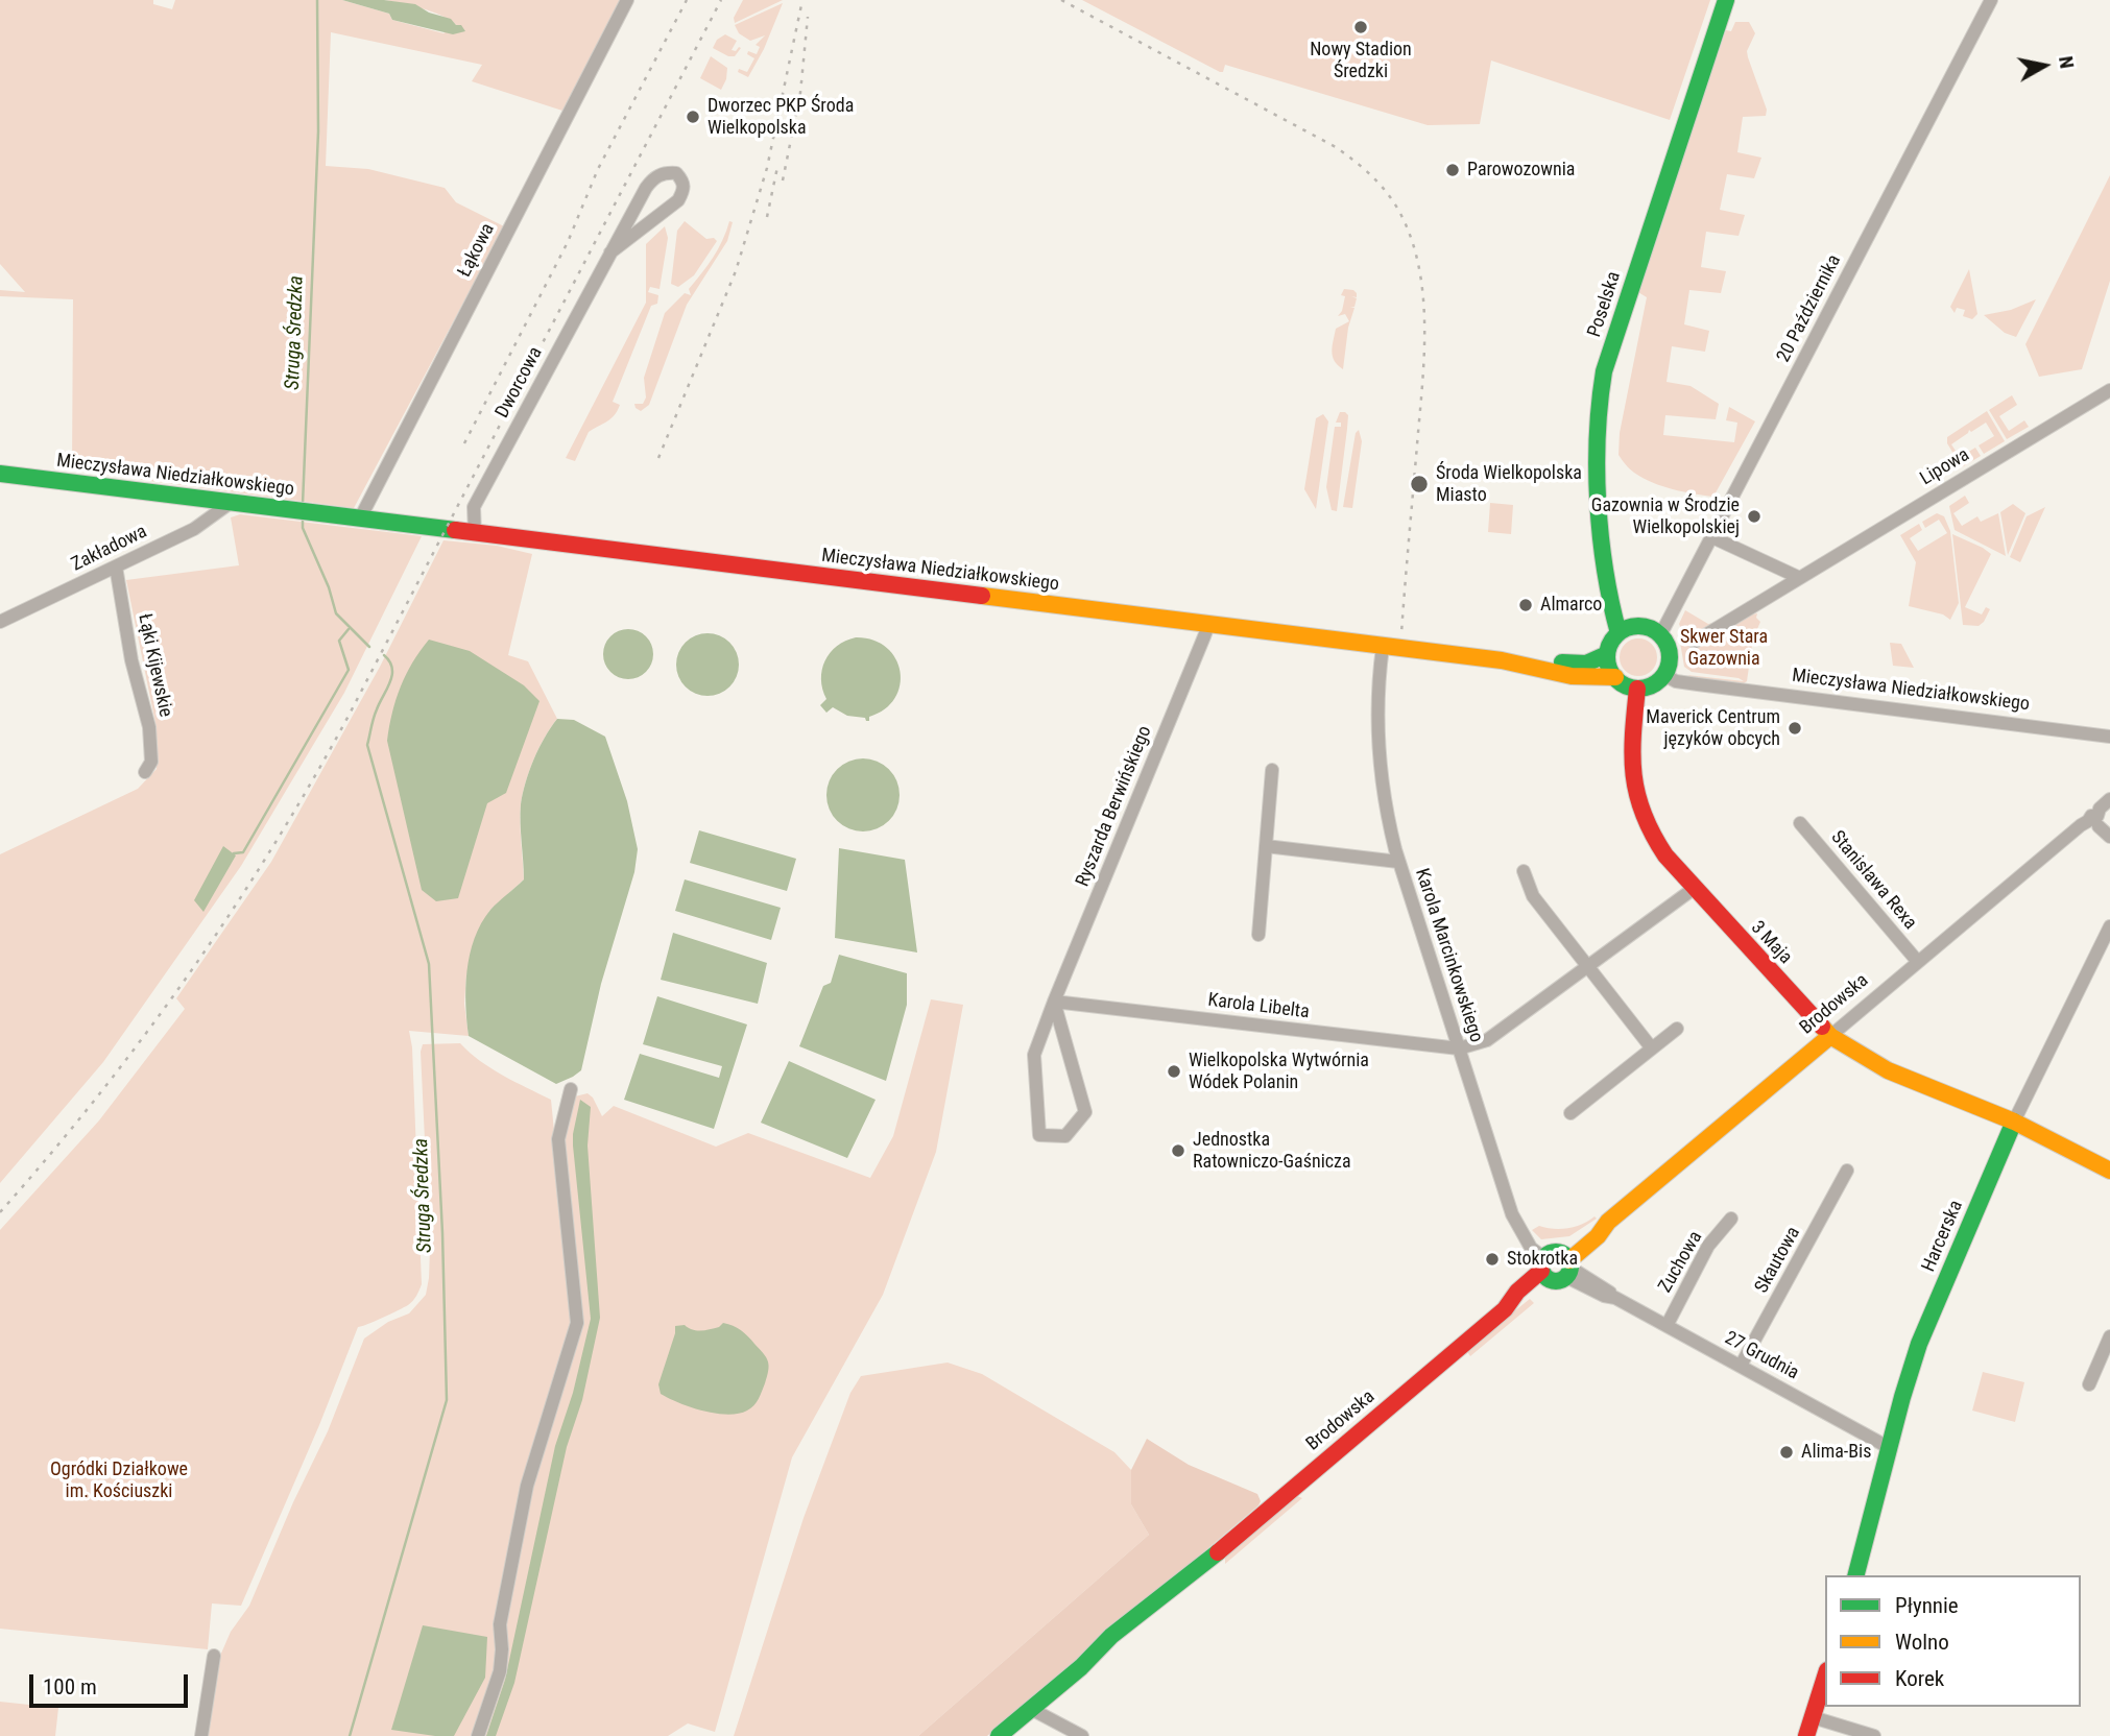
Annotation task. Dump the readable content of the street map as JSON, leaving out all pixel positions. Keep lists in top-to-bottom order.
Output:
{
  "streets": {
    "street": [
      "Łąkowa",
      "Poselska",
      "20 Października",
      "Dworcowa",
      "Lipowa",
      "Mieczysława Niedziałkowskiego",
      "Zakładowa",
      "Łąki Kijewskie",
      "Ryszarda Berwińskiego",
      "Stanisława Rexa",
      "3 Maja",
      "Karola Marcinkowskiego",
      "Brodowska",
      "Karola Libelta",
      "Harcerska",
      "Skautowa",
      "Zuchowa",
      "27 Grudnia"
    ]
  },
  "crossings": [
    ["Łąkowa", "Mieczysława Niedziałkowskiego"],
    ["Poselska", "20 Października"],
    ["Poselska", "Mieczysława Niedziałkowskiego"],
    ["Poselska", "3 Maja"],
    ["20 Października", "Mieczysława Niedziałkowskiego"],
    ["20 Października", "3 Maja"],
    ["Dworcowa", "Mieczysława Niedziałkowskiego"],
    ["Mieczysława Niedziałkowskiego", "Zakładowa"],
    ["Mieczysława Niedziałkowskiego", "Ryszarda Berwińskiego"],
    ["Mieczysława Niedziałkowskiego", "3 Maja"],
    ["Mieczysława Niedziałkowskiego", "Karola Marcinkowskiego"],
    ["Zakładowa", "Łąki Kijewskie"],
    ["Ryszarda Berwińskiego", "Karola Libelta"],
    ["Stanisława Rexa", "Brodowska"],
    ["3 Maja", "Brodowska"],
    ["3 Maja", "Harcerska"],
    ["Karola Marcinkowskiego", "Brodowska"],
    ["Karola Marcinkowskiego", "Karola Libelta"],
    ["Brodowska", "27 Grudnia"],
    ["Harcerska", "27 Grudnia"],
    ["Skautowa", "27 Grudnia"],
    ["Zuchowa", "27 Grudnia"]
  ],
  "water": ["Struga Średzka"],
  "parks": ["Skwer Stara Gazownia", "Ogródki Działkowe im. Kościuszki"],
  "places": [
    "Nowy Stadion Średzki",
    "Dworzec PKP Środa Wielkopolska",
    "Parowozownia",
    "Środa Wielkopolska Miasto",
    "Gazownia w Środzie Wielkopolskiej",
    "Almarco",
    "Maverick Centrum języków obcych",
    "Wielkopolska Wytwórnia Wódek Polanin",
    "Jednostka Ratowniczo-Gaśnicza",
    "Stokrotka",
    "Alima-Bis"
  ],
  "legend": ["Płynnie", "Wolno", "Korek"],
  "scale_bar": "100 m",
  "north": "right"
}
